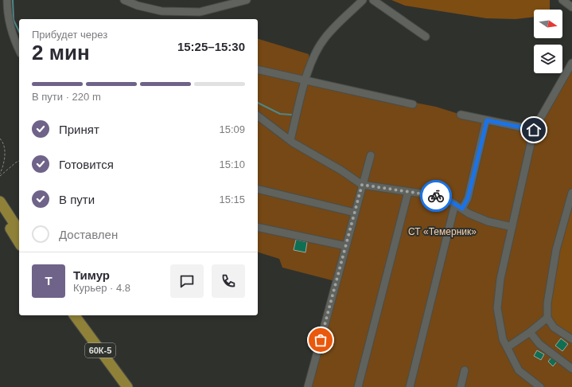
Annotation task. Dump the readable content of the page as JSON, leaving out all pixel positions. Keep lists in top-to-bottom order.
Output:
{
  "streets": {
    "highway": ["60К-5"]
  },
  "parks": ["СТ «Темерник»"],
  "north": "right",
  "page": {
    "heading": ["2 мин", "Прибудет через", "15:25–15:30"],
    "panel": ["Тимур", "Курьер · 4.8"],
    "bar": "В пути · 220 m",
    "list": [
      ["Принят", "15:09"],
      ["Готовится", "15:10"],
      ["В пути", "15:15"],
      "Доставлен"
    ],
    "round": "Т"
  }
}
